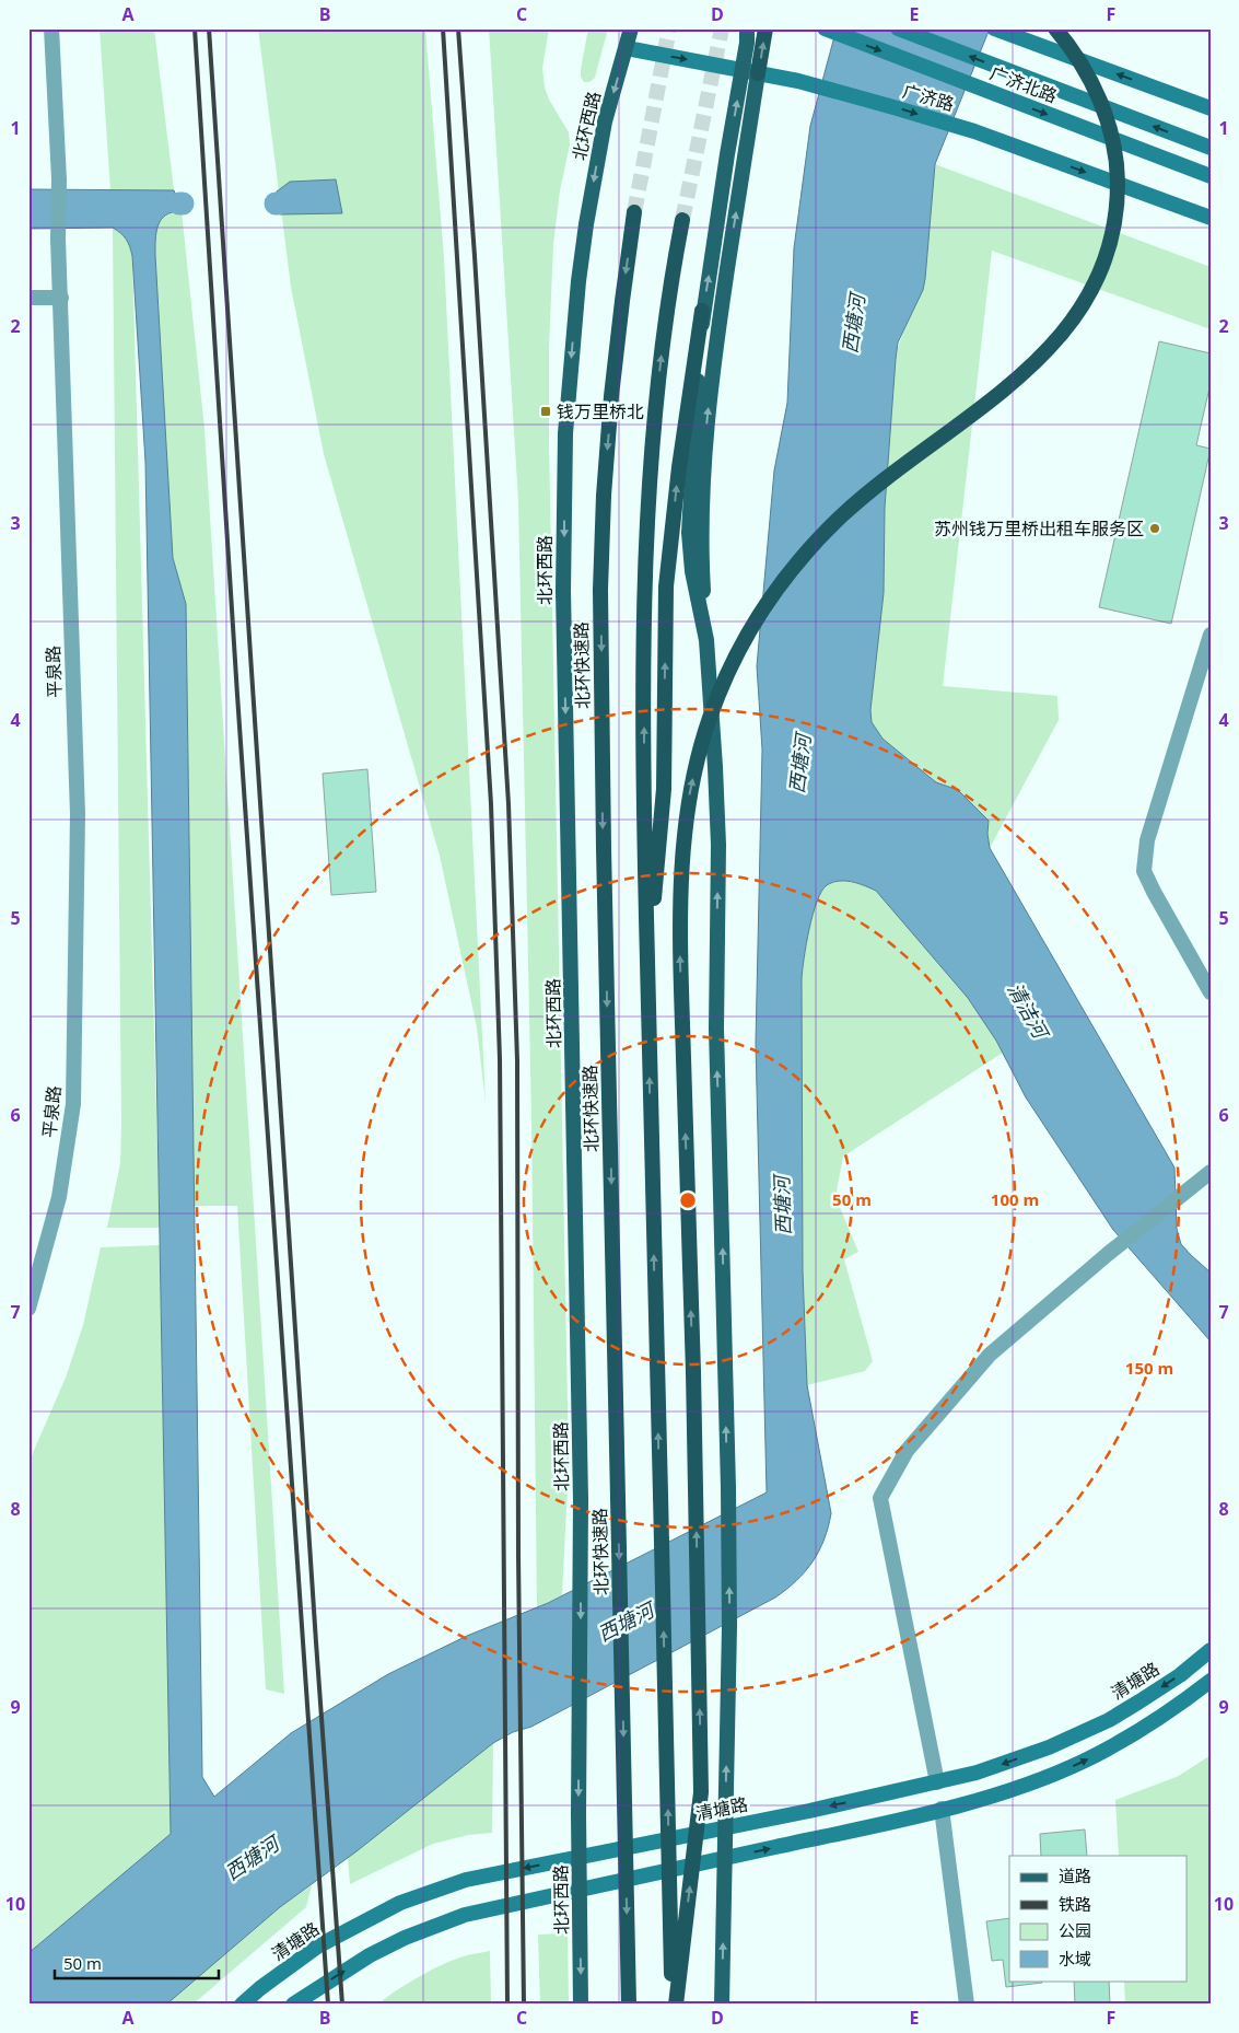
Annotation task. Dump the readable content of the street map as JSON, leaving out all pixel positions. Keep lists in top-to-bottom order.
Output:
{
  "streets": {
    "highway": ["北环快速路"],
    "main road": [
      "广济北路",
      "广济路",
      "北环西路",
      "清塘路"
    ],
    "street": ["平泉路"]
  },
  "crossings": [
    ["广济路", "北环西路"]
  ],
  "one_way": ["北环西路"],
  "water": ["西塘河", "清洁河"],
  "places": {
    "transit": ["钱万里桥北"],
    "other": ["苏州钱万里桥出租车服务区"]
  },
  "legend": [
    "道路",
    "铁路",
    "公园",
    "水域"
  ],
  "scale_bar": "50 m",
  "grid": {
    "columns": [
      "A",
      "B",
      "C",
      "D",
      "E",
      "F"
    ],
    "rows": [
      "1",
      "2",
      "3",
      "4",
      "5",
      "6",
      "7",
      "8",
      "9",
      "10"
    ]
  },
  "rings": ["50 m", "100 m", "150 m"]
}
